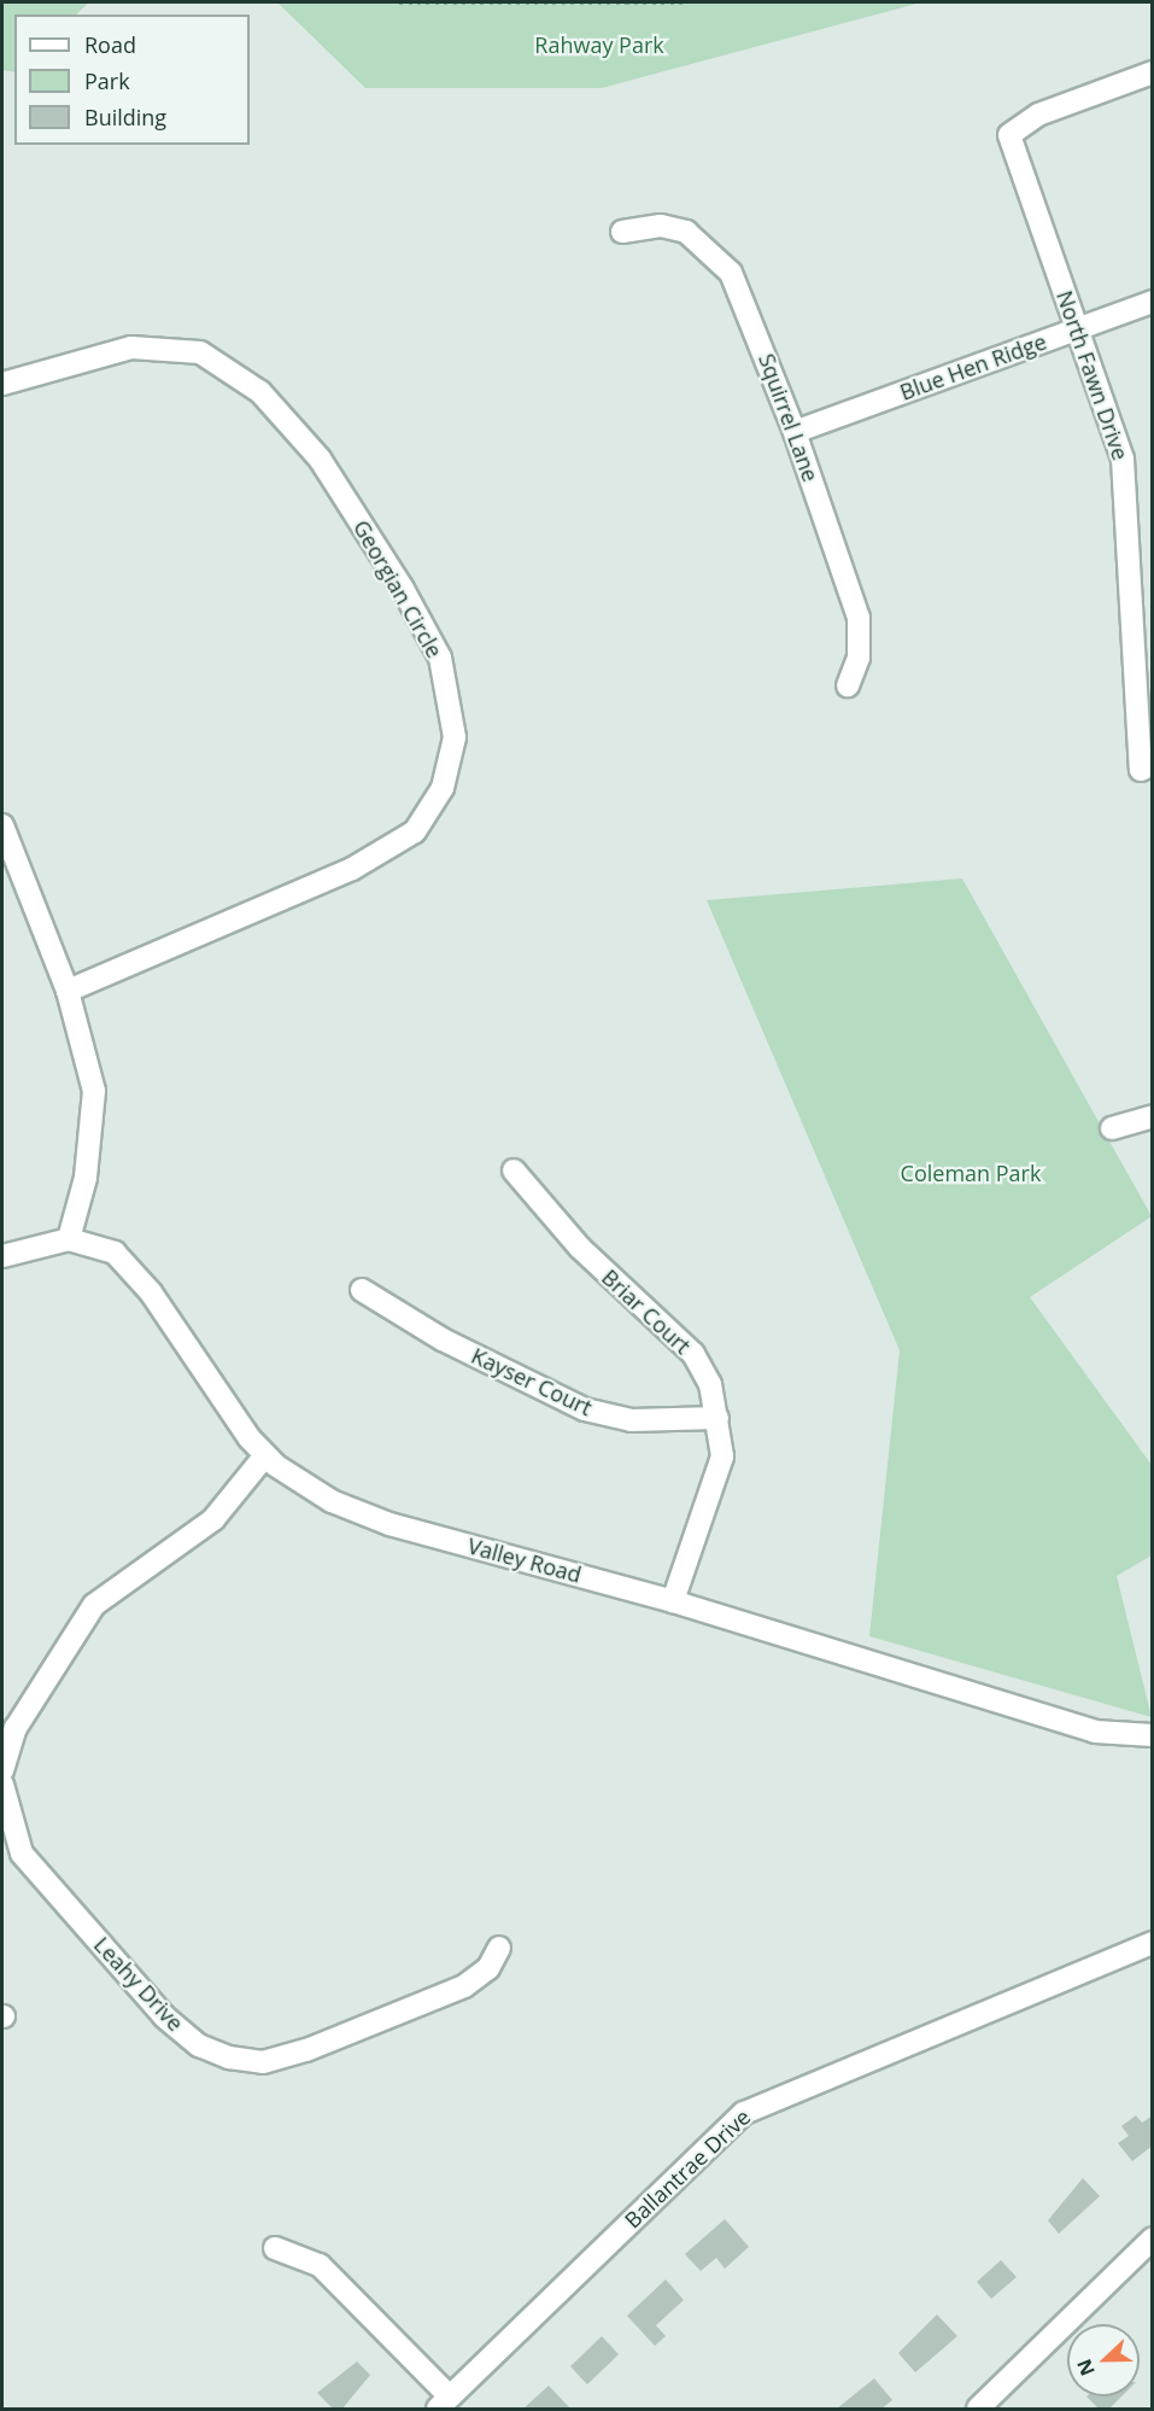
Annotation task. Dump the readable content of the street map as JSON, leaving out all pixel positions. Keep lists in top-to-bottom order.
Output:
{
  "streets": {
    "street": [
      "Blue Hen Ridge",
      "North Fawn Drive",
      "Squirrel Lane",
      "Georgian Circle",
      "Briar Court",
      "Kayser Court",
      "Valley Road",
      "Leahy Drive",
      "Ballantrae Drive"
    ]
  },
  "crossings": [
    ["Blue Hen Ridge", "North Fawn Drive"],
    ["Blue Hen Ridge", "Squirrel Lane"],
    ["Briar Court", "Kayser Court"],
    ["Briar Court", "Valley Road"]
  ],
  "parks": ["Rahway Park", "Coleman Park"],
  "legend": ["Road", "Park", "Building"],
  "north": "left"
}
